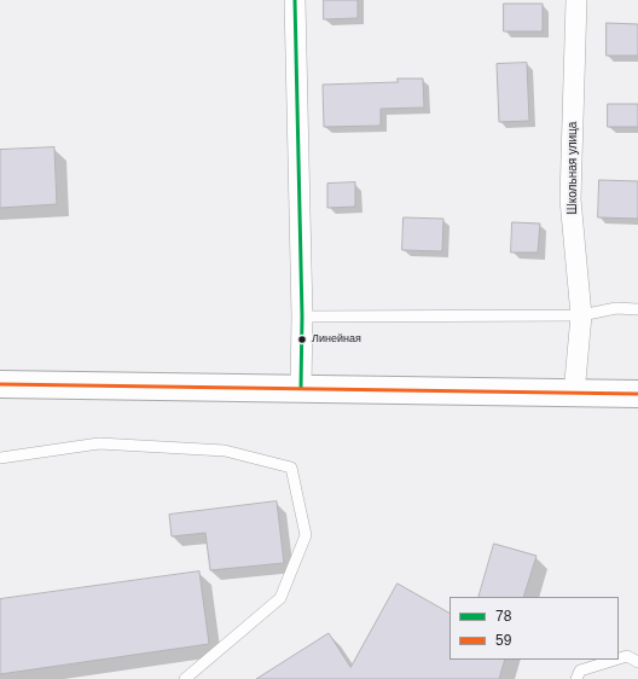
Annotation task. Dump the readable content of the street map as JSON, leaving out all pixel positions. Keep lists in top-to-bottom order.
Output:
{
  "streets": {
    "street": ["Школьная улица"]
  },
  "places": ["Линейная"],
  "lines": ["transit line 78", "transit line 59"],
  "legend": ["78", "59"]
}
